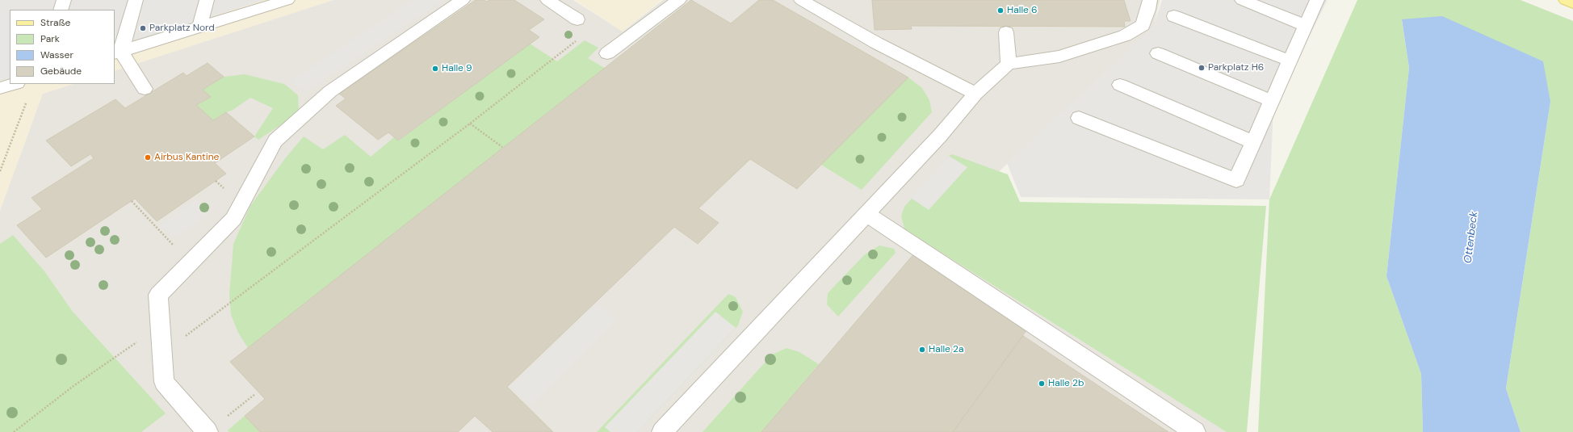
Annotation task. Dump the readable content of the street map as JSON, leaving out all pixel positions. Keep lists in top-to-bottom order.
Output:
{
  "water": ["Ottenbeck"],
  "places": [
    "Halle 6",
    "Parkplatz Nord",
    "Parkplatz H6",
    "Halle 9",
    "Airbus Kantine",
    "Halle 2a",
    "Halle 2b"
  ],
  "legend": [
    "Straße",
    "Park",
    "Wasser",
    "Gebäude"
  ]
}
